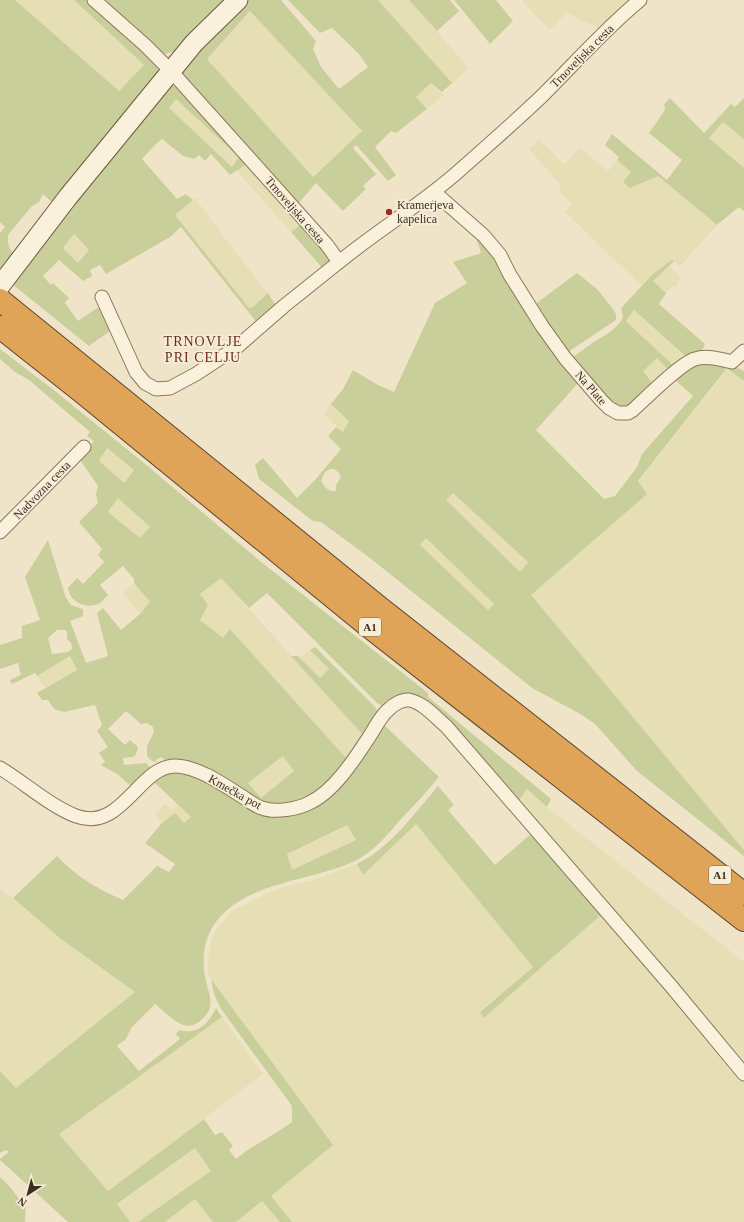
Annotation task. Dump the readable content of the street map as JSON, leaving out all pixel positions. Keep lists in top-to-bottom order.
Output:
{
  "streets": {
    "highway": ["A1"],
    "street": [
      "Trnoveljska cesta",
      "Na Plate",
      "Nadvozna cesta",
      "Kmečka pot"
    ]
  },
  "crossings": [
    ["Trnoveljska cesta", "Na Plate"]
  ],
  "districts": ["TRNOVLJE PRI CELJU"],
  "places": ["Kramerjeva kapelica"],
  "north": "bottom left"
}
